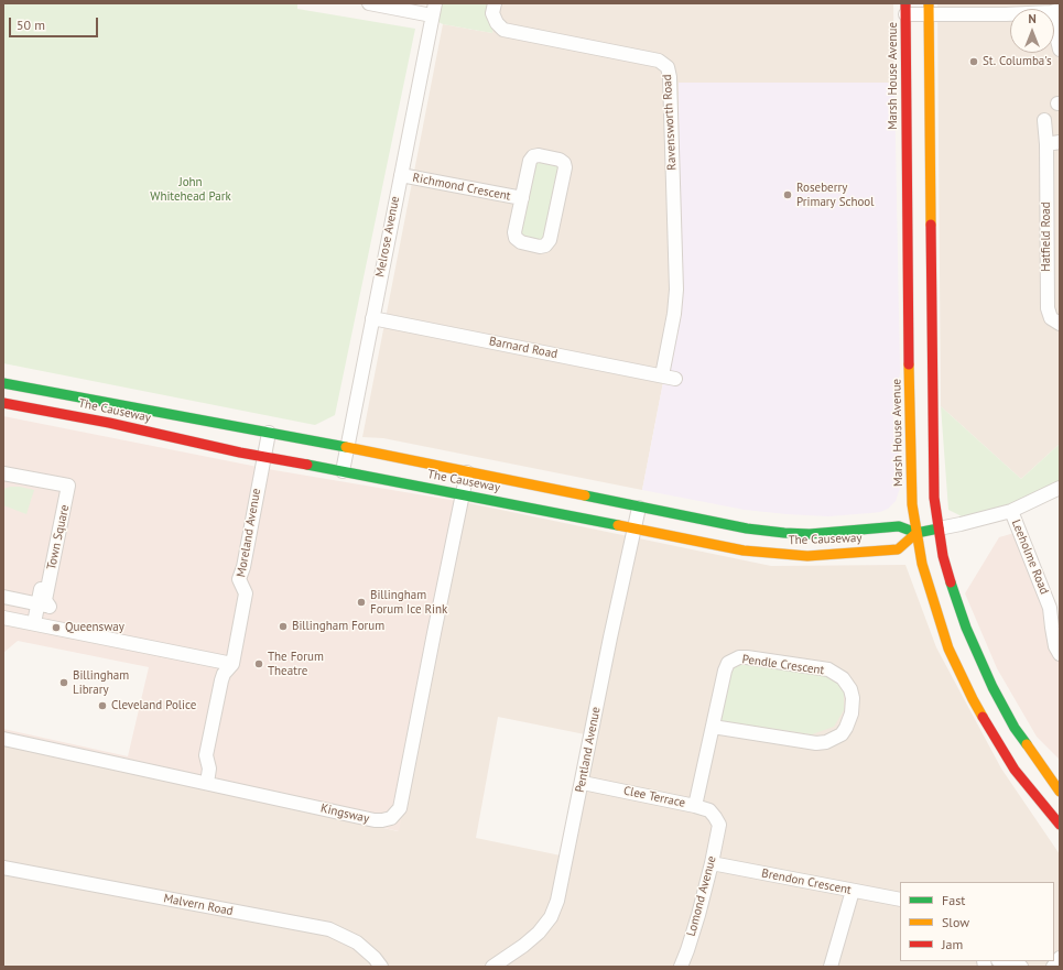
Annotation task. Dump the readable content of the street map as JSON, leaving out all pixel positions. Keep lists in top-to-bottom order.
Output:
{
  "streets": {
    "street": [
      "Marsh House Avenue",
      "Ravensworth Road",
      "Richmond Crescent",
      "Melrose Avenue",
      "Hatfield Road",
      "Barnard Road",
      "The Causeway",
      "Moreland Avenue",
      "Leeholme Road",
      "Pendle Crescent",
      "Pentland Avenue",
      "Clee Terrace",
      "Kingsway",
      "Brendon Crescent",
      "Lomond Avenue",
      "Malvern Road"
    ]
  },
  "crossings": [
    ["Marsh House Avenue", "The Causeway"],
    ["Ravensworth Road", "Barnard Road"],
    ["Richmond Crescent", "Melrose Avenue"],
    ["Melrose Avenue", "Barnard Road"],
    ["Melrose Avenue", "The Causeway"],
    ["The Causeway", "Moreland Avenue"],
    ["The Causeway", "Pentland Avenue"],
    ["The Causeway", "Kingsway"],
    ["Moreland Avenue", "Kingsway"],
    ["Pendle Crescent", "Clee Terrace"],
    ["Pentland Avenue", "Clee Terrace"],
    ["Clee Terrace", "Lomond Avenue"],
    ["Brendon Crescent", "Lomond Avenue"]
  ],
  "parks": ["John Whitehead Park"],
  "places": [
    "St. Columba's",
    "Roseberry Primary School",
    "Billingham Forum Ice Rink",
    "Billingham Forum",
    "Queensway",
    "The Forum Theatre",
    "Billingham Library",
    "Cleveland Police"
  ],
  "legend": ["Fast", "Slow", "Jam"],
  "scale_bar": "50 m",
  "north": "top"
}
